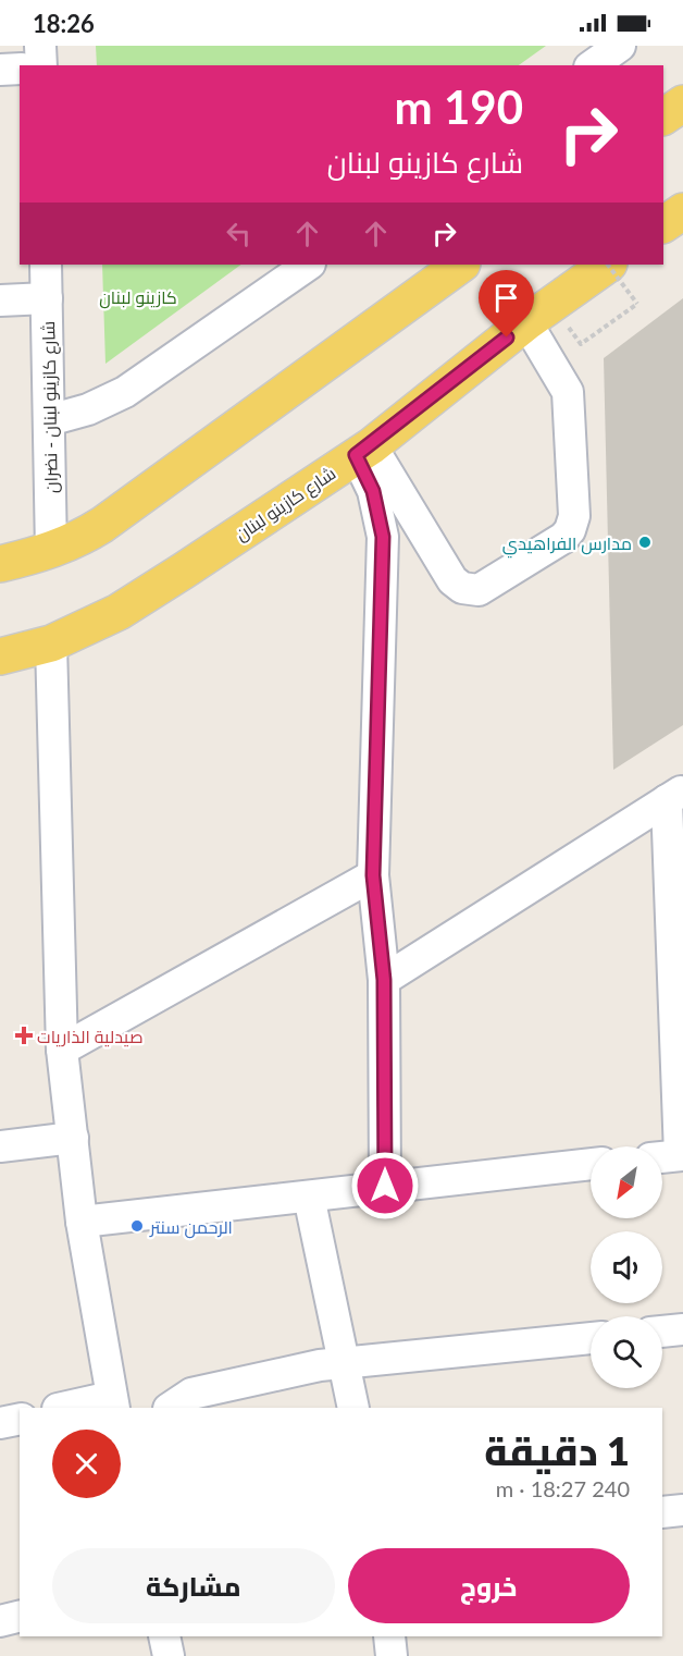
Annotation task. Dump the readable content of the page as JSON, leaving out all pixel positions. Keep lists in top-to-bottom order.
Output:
{
  "streets": {
    "main road": ["شارع كازينو لبنان"],
    "street": ["شارع كازينو لبنان - نضران"]
  },
  "parks": ["كازينو لبنان"],
  "places": {
    "other": ["مدارس الفراهيدي", "الرحمن سنتر"],
    "health": ["صيدلية الذاريات"]
  },
  "north": "bottom left",
  "page": {
    "status": "18:26",
    "turn": ["190 m", "شارع كازينو لبنان"],
    "heading": ["1 دقيقة", "240 m · 18:27"],
    "buttons": ["خروج", "مشاركة"]
  }
}
